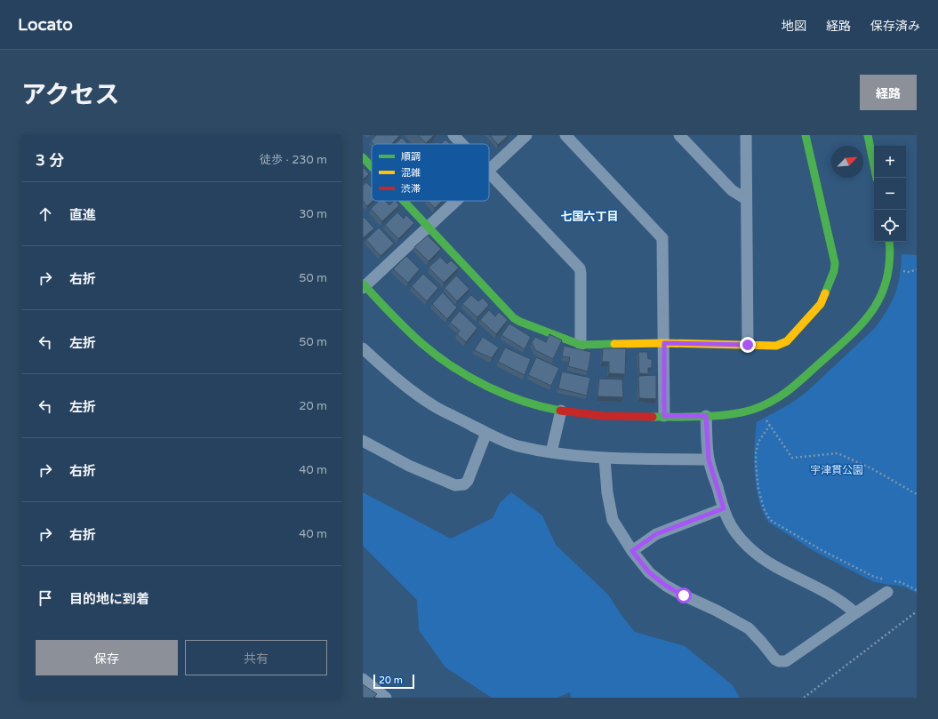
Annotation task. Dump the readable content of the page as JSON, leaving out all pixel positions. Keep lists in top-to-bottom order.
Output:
{
  "districts": ["七国六丁目"],
  "parks": ["宇津貫公園"],
  "legend": ["順調", "混雑", "渋滞"],
  "scale_bar": "20 m",
  "north": "top right",
  "page": {
    "header": "Locato",
    "nav": ["地図", "経路", "保存済み"],
    "title": "アクセス",
    "buttons": [
      "経路",
      ["保存", "共有"]
    ],
    "heading": ["3 分", "徒歩 · 230 m"],
    "map_buttons": ["+", "−"],
    "list": [
      ["直進", "30 m"],
      ["右折", "50 m"],
      ["左折", "50 m"],
      ["左折", "20 m"],
      ["右折", "40 m"],
      ["右折", "40 m"],
      "目的地に到着"
    ],
    "scale": "20 m"
  }
}
